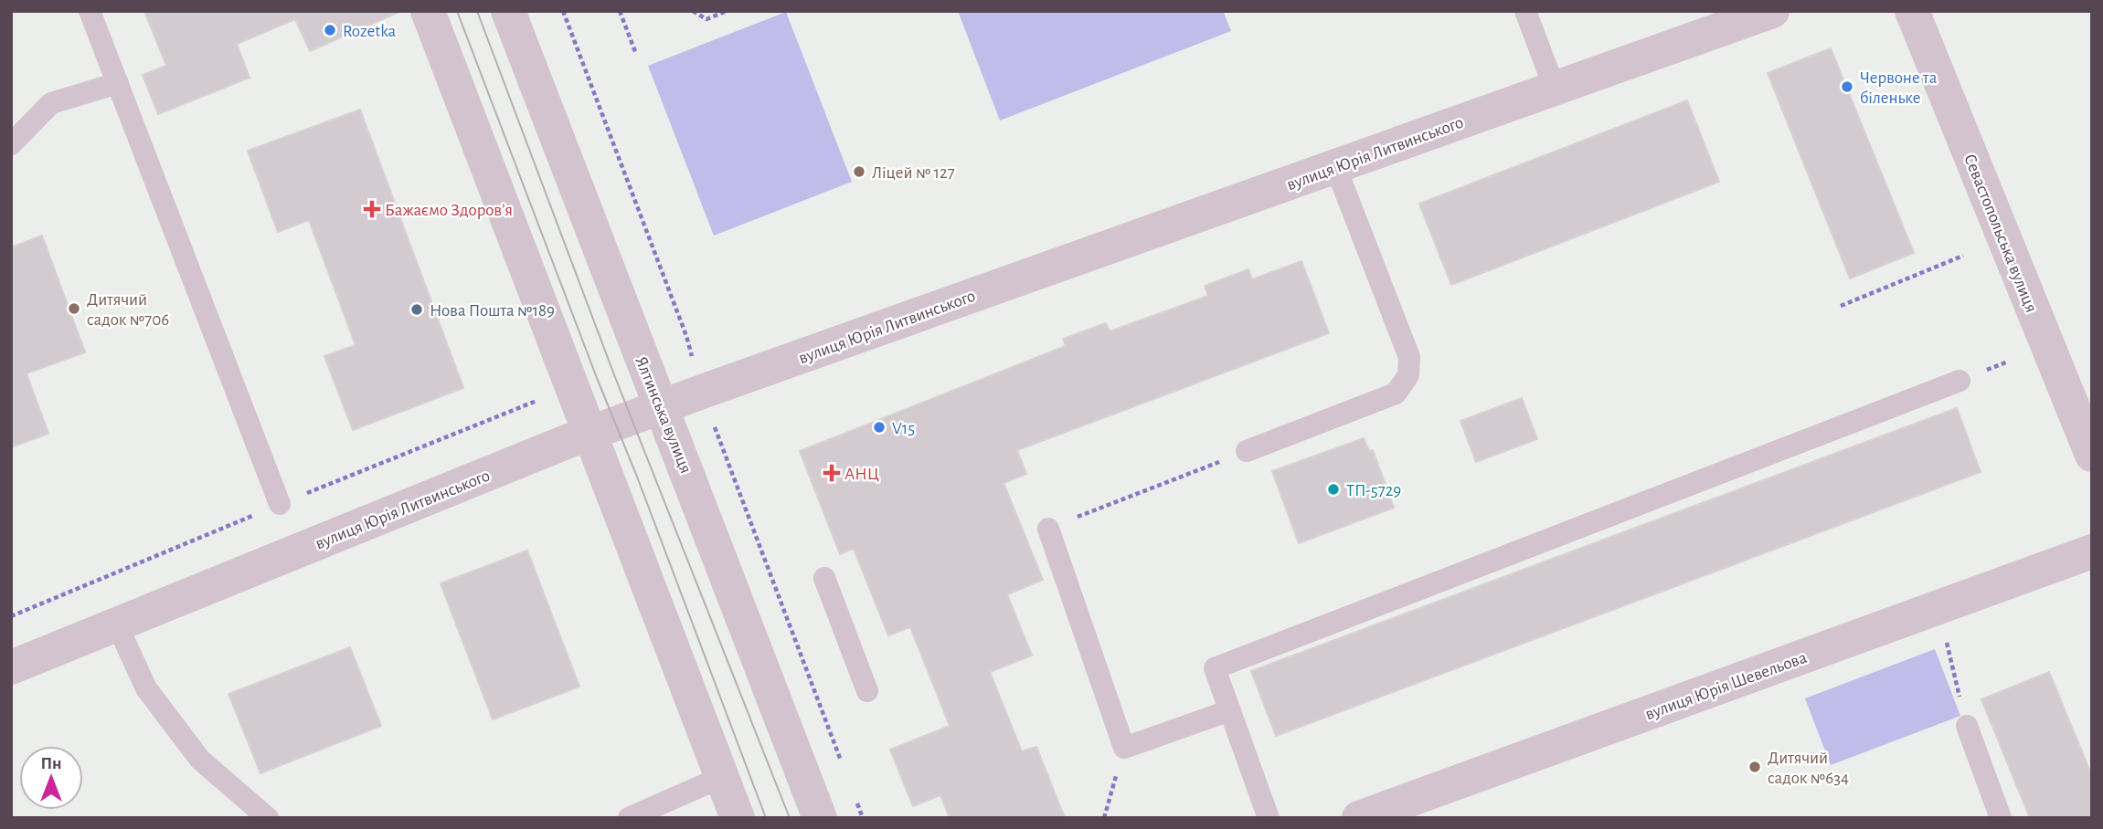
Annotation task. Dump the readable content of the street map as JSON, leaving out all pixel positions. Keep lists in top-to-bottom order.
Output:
{
  "streets": {
    "street": [
      "вулиця Юрія Литвинського",
      "Севастопольська вулиця",
      "Ялтинська вулиця",
      "вулиця Юрія Шевельова"
    ]
  },
  "crossings": [
    ["вулиця Юрія Литвинського", "Ялтинська вулиця"]
  ],
  "places": {
    "other": [
      "Rozetka",
      "Червоне та біленьке",
      "Ліцей № 127",
      "Дитячий садок №706",
      "Нова Пошта №189",
      "V15",
      "ТП-5729",
      "Дитячий садок №634"
    ],
    "health": ["Бажаємо Здоров’я", "АНЦ"]
  },
  "north": "top"
}
